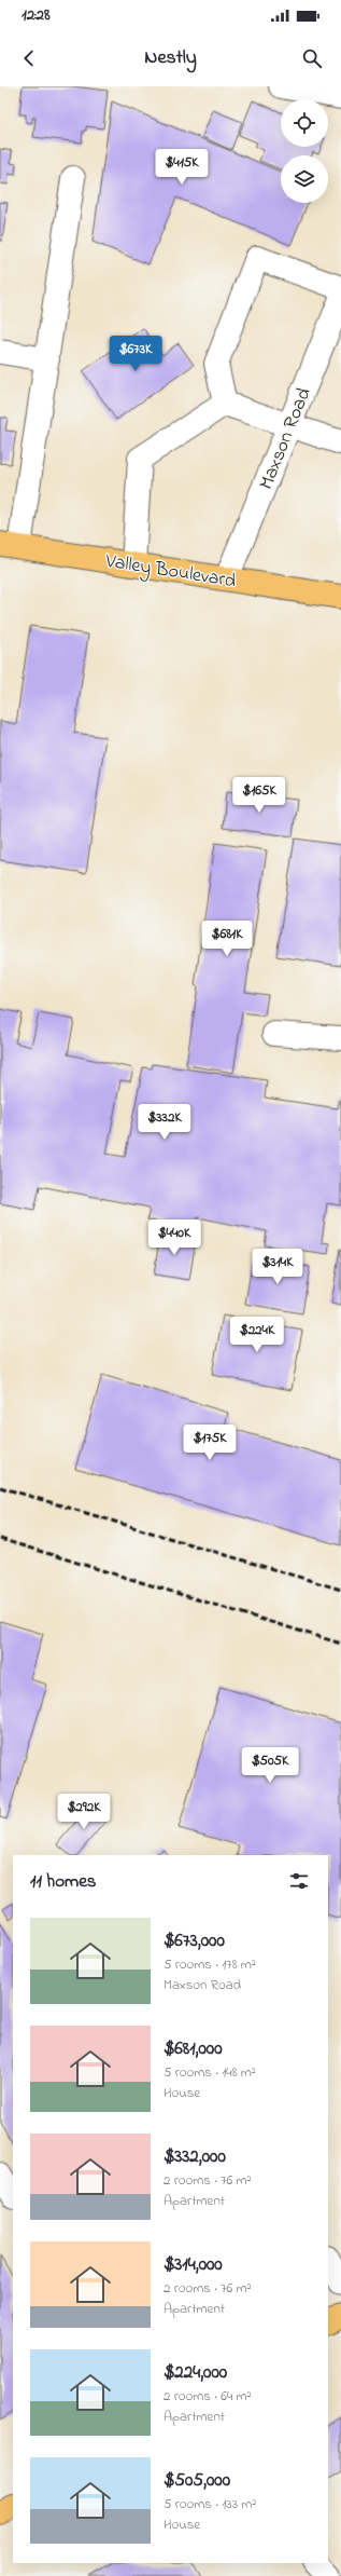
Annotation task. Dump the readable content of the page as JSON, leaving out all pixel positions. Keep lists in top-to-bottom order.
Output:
{
  "streets": {
    "main road": ["Valley Boulevard"],
    "street": ["Maxson Road"]
  },
  "crossings": [
    ["Maxson Road", "Valley Boulevard"]
  ],
  "page": {
    "status": "12:28",
    "header": "Nestly",
    "price": [
      "$415K",
      "$673K",
      "$165K",
      "$681K",
      "$332K",
      "$440K",
      "$314K",
      "$224K",
      "$175K",
      "$505K",
      "$292K"
    ],
    "heading": "11 homes",
    "list": [
      {
        "name": "$673,000",
        "note": "5 rooms · 178 m² · Maxson Road"
      },
      {
        "name": "$681,000",
        "note": "5 rooms · 148 m² · House"
      },
      {
        "name": "$332,000",
        "note": "2 rooms · 76 m² · Apartment"
      },
      {
        "name": "$314,000",
        "note": "2 rooms · 76 m² · Apartment"
      },
      {
        "name": "$224,000",
        "note": "2 rooms · 64 m² · Apartment"
      },
      {
        "name": "$505,000",
        "note": "5 rooms · 133 m² · House"
      }
    ]
  }
}
